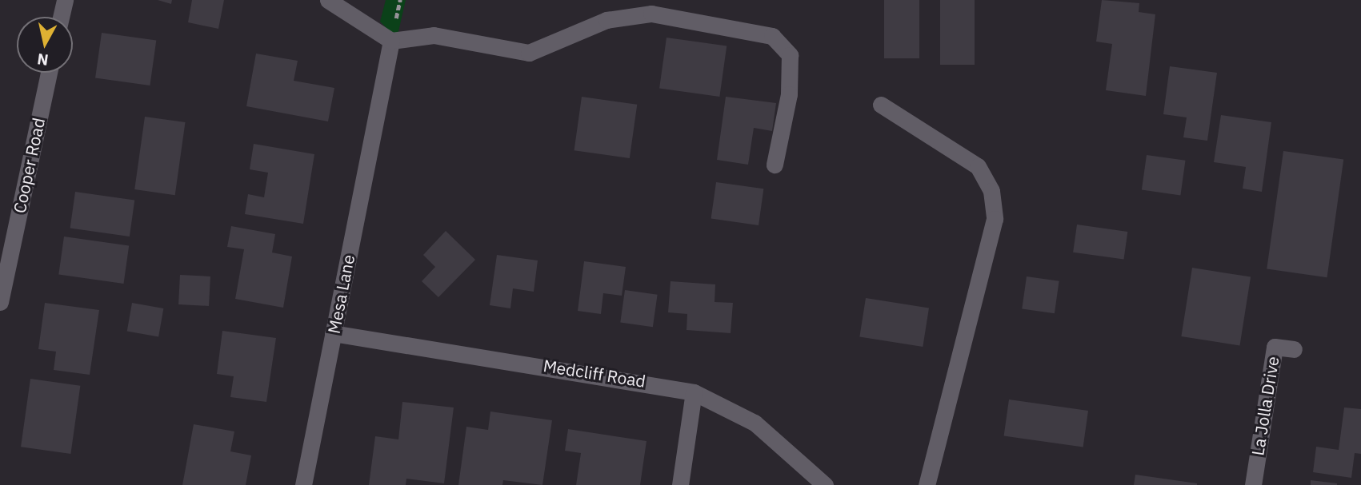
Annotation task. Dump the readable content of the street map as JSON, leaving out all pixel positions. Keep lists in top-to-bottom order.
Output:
{
  "streets": {
    "street": [
      "Cooper Road",
      "Mesa Lane",
      "Medcliff Road",
      "La Jolla Drive"
    ]
  },
  "crossings": [
    ["Mesa Lane", "Medcliff Road"]
  ],
  "north": "bottom"
}
